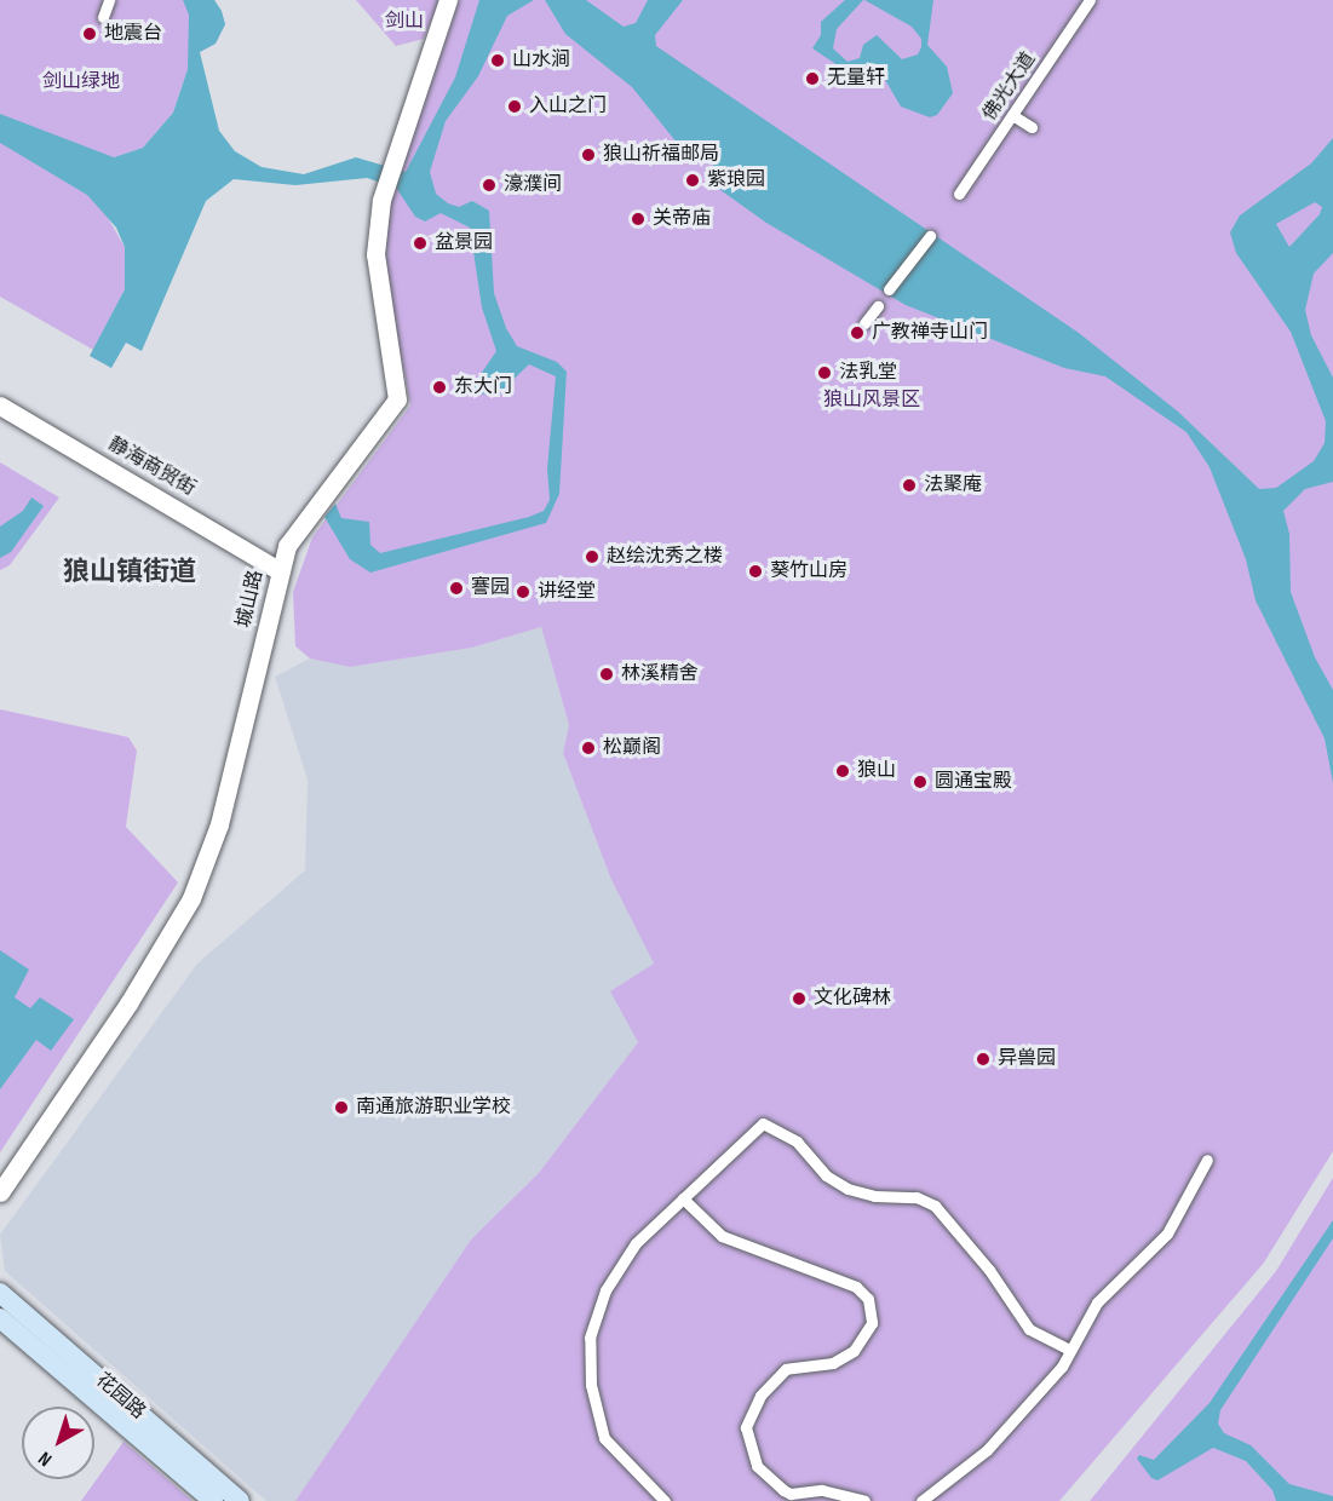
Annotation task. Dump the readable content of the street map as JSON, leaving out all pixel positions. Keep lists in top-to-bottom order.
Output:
{
  "streets": {
    "main road": ["花园路"],
    "street": ["佛光大道", "静海商贸街", "城山路"]
  },
  "crossings": [
    ["静海商贸街", "城山路"]
  ],
  "districts": ["狼山镇街道"],
  "parks": ["剑山", "剑山绿地", "狼山风景区"],
  "places": [
    "地震台",
    "山水涧",
    "无量轩",
    "入山之门",
    "狼山祈福邮局",
    "紫琅园",
    "濠濮间",
    "关帝庙",
    "盆景园",
    "广教禅寺山门",
    "法乳堂",
    "东大门",
    "法聚庵",
    "赵绘沈秀之楼",
    "葵竹山房",
    "謇园",
    "讲经堂",
    "林溪精舍",
    "松巅阁",
    "狼山",
    "圆通宝殿",
    "文化碑林",
    "异兽园",
    "南通旅游职业学校"
  ],
  "north": "bottom left"
}
